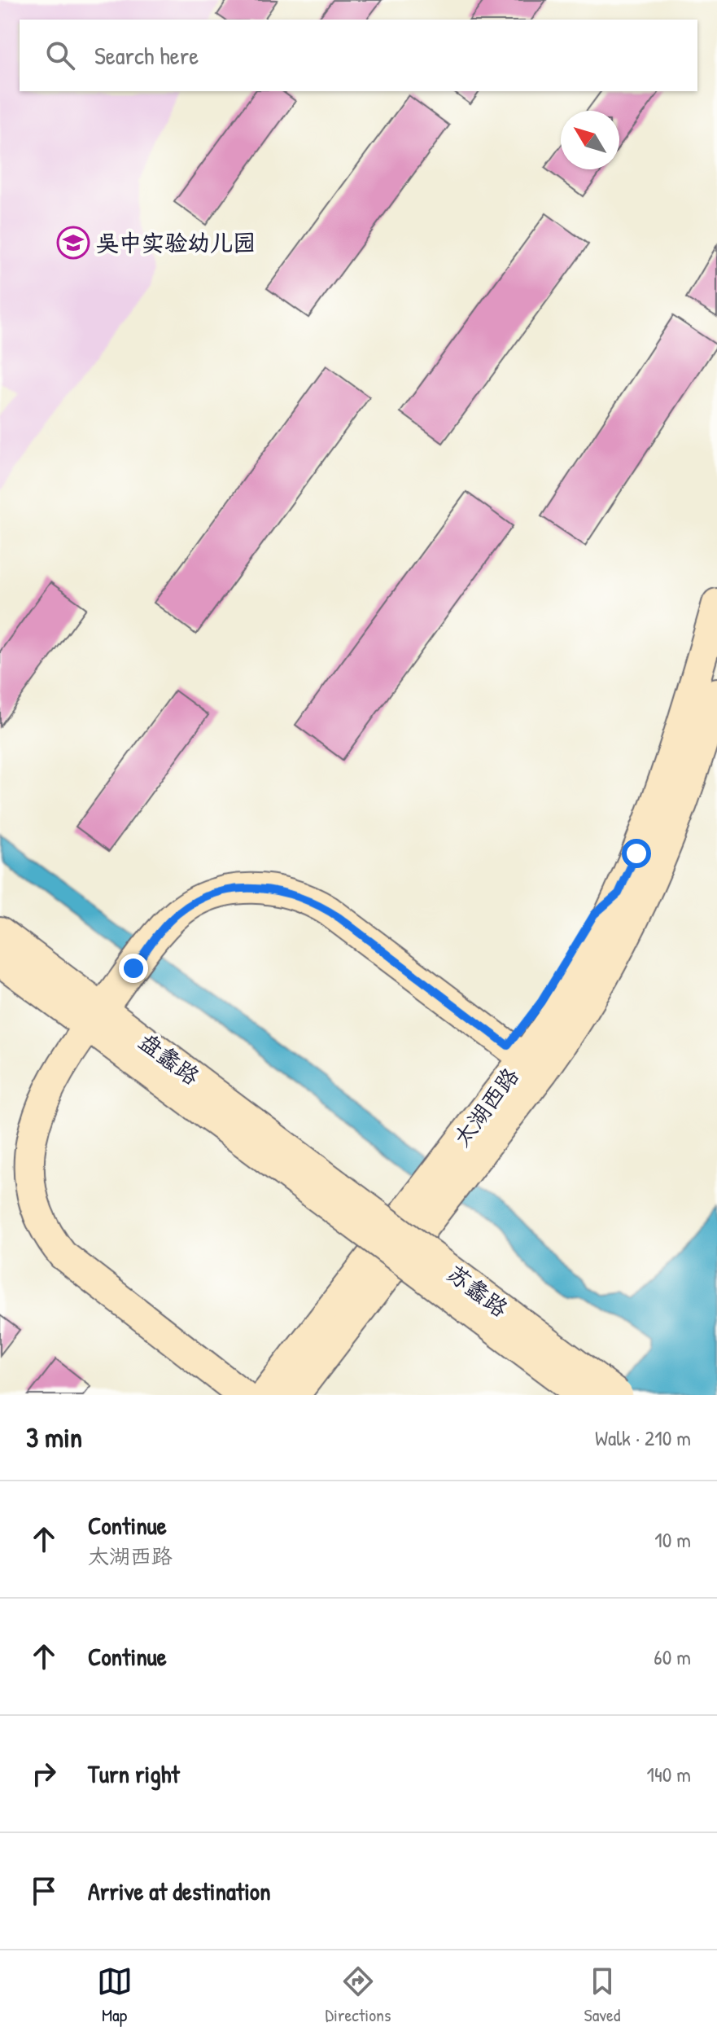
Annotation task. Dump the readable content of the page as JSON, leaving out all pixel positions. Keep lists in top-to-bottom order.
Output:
{
  "streets": {
    "main road": ["盘蠡路", "太湖西路", "苏蠡路"]
  },
  "crossings": [
    ["盘蠡路", "苏蠡路"]
  ],
  "places": {
    "school or university": ["吴中实验幼儿园"]
  },
  "north": "top left",
  "page": {
    "search": "Search here",
    "heading": ["3 min", "Walk · 210 m"],
    "list": [
      ["Continue", "太湖西路", "10 m"],
      ["Continue", "60 m"],
      ["Turn right", "140 m"],
      "Arrive at destination"
    ],
    "nav": ["Map", "Directions", "Saved"]
  }
}
